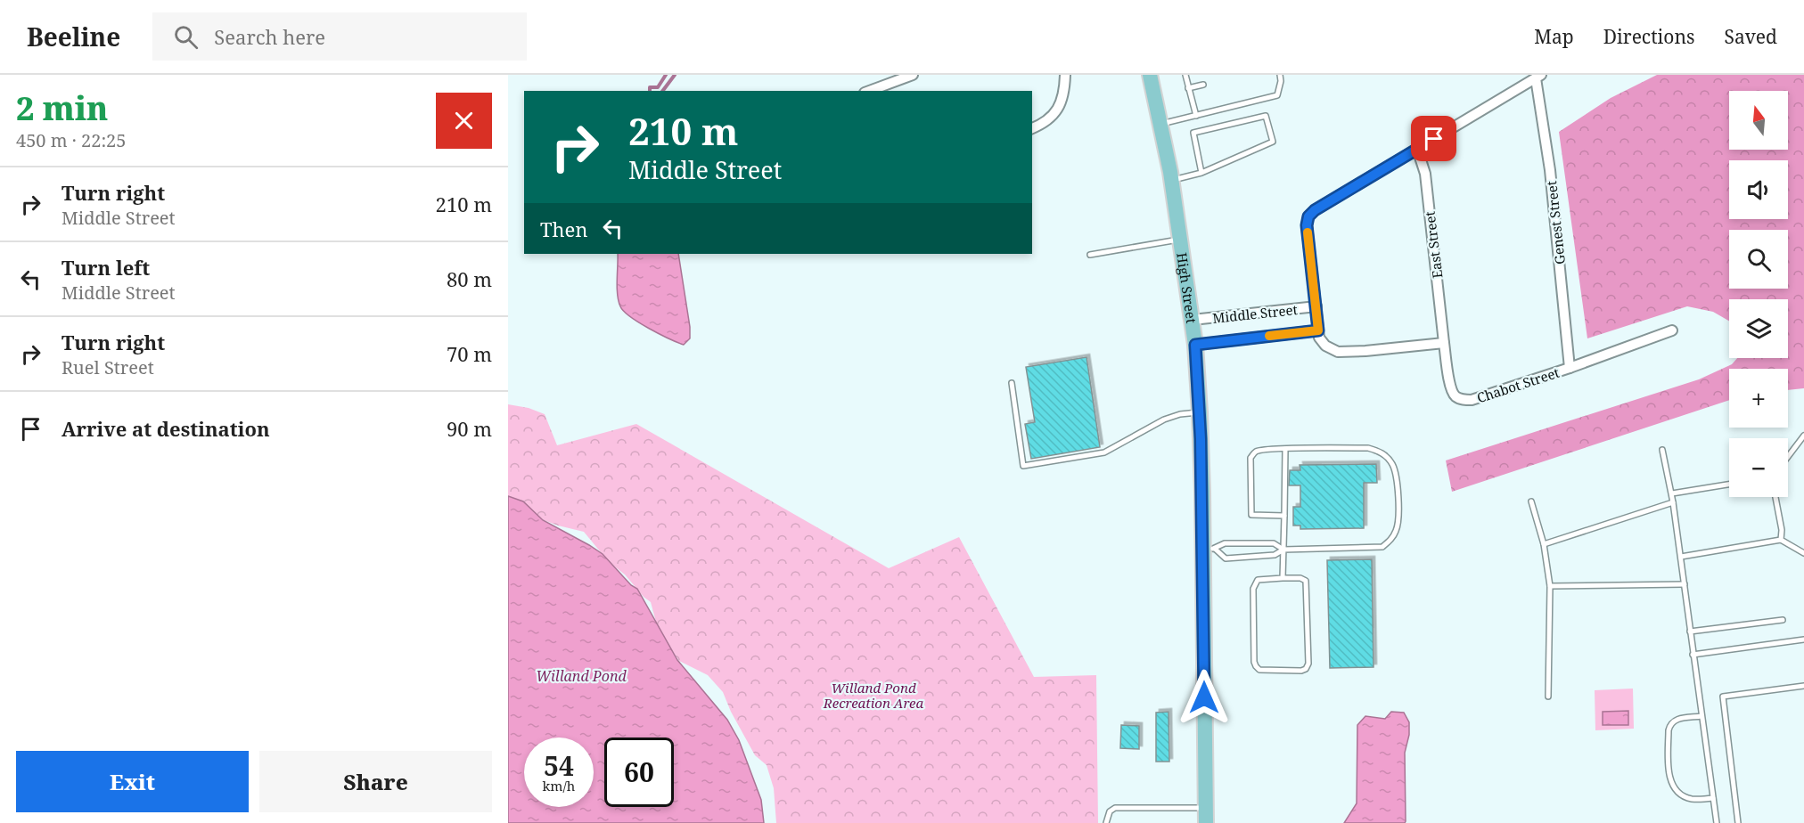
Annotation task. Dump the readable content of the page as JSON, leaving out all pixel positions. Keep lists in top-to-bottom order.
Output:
{
  "streets": {
    "main road": ["High Street"],
    "street": [
      "Genest Street",
      "East Street",
      "Middle Street",
      "Chabot Street"
    ]
  },
  "crossings": [
    ["Genest Street", "Chabot Street"],
    ["East Street", "Middle Street"],
    ["East Street", "Chabot Street"],
    ["High Street", "Middle Street"]
  ],
  "water": ["Willand Pond"],
  "parks": ["Willand Pond Recreation Area"],
  "north": "top",
  "page": {
    "header": "Beeline",
    "search": "Search here",
    "nav": ["Map", "Directions", "Saved"],
    "heading": ["2 min", "450 m · 22:25"],
    "map_buttons": ["+", "−"],
    "turn": ["210 m", "Middle Street"],
    "list": [
      {
        "name": "Turn right",
        "note": "Middle Street",
        "value": "210 m"
      },
      {
        "name": "Turn left",
        "note": "Middle Street",
        "value": "80 m"
      },
      {
        "name": "Turn right",
        "note": "Ruel Street",
        "value": "70 m"
      },
      {
        "name": "Arrive at destination",
        "value": "90 m"
      }
    ],
    "then": "Then",
    "speed": "54 km/h",
    "limit": "60",
    "buttons": ["Exit", "Share"]
  }
}
